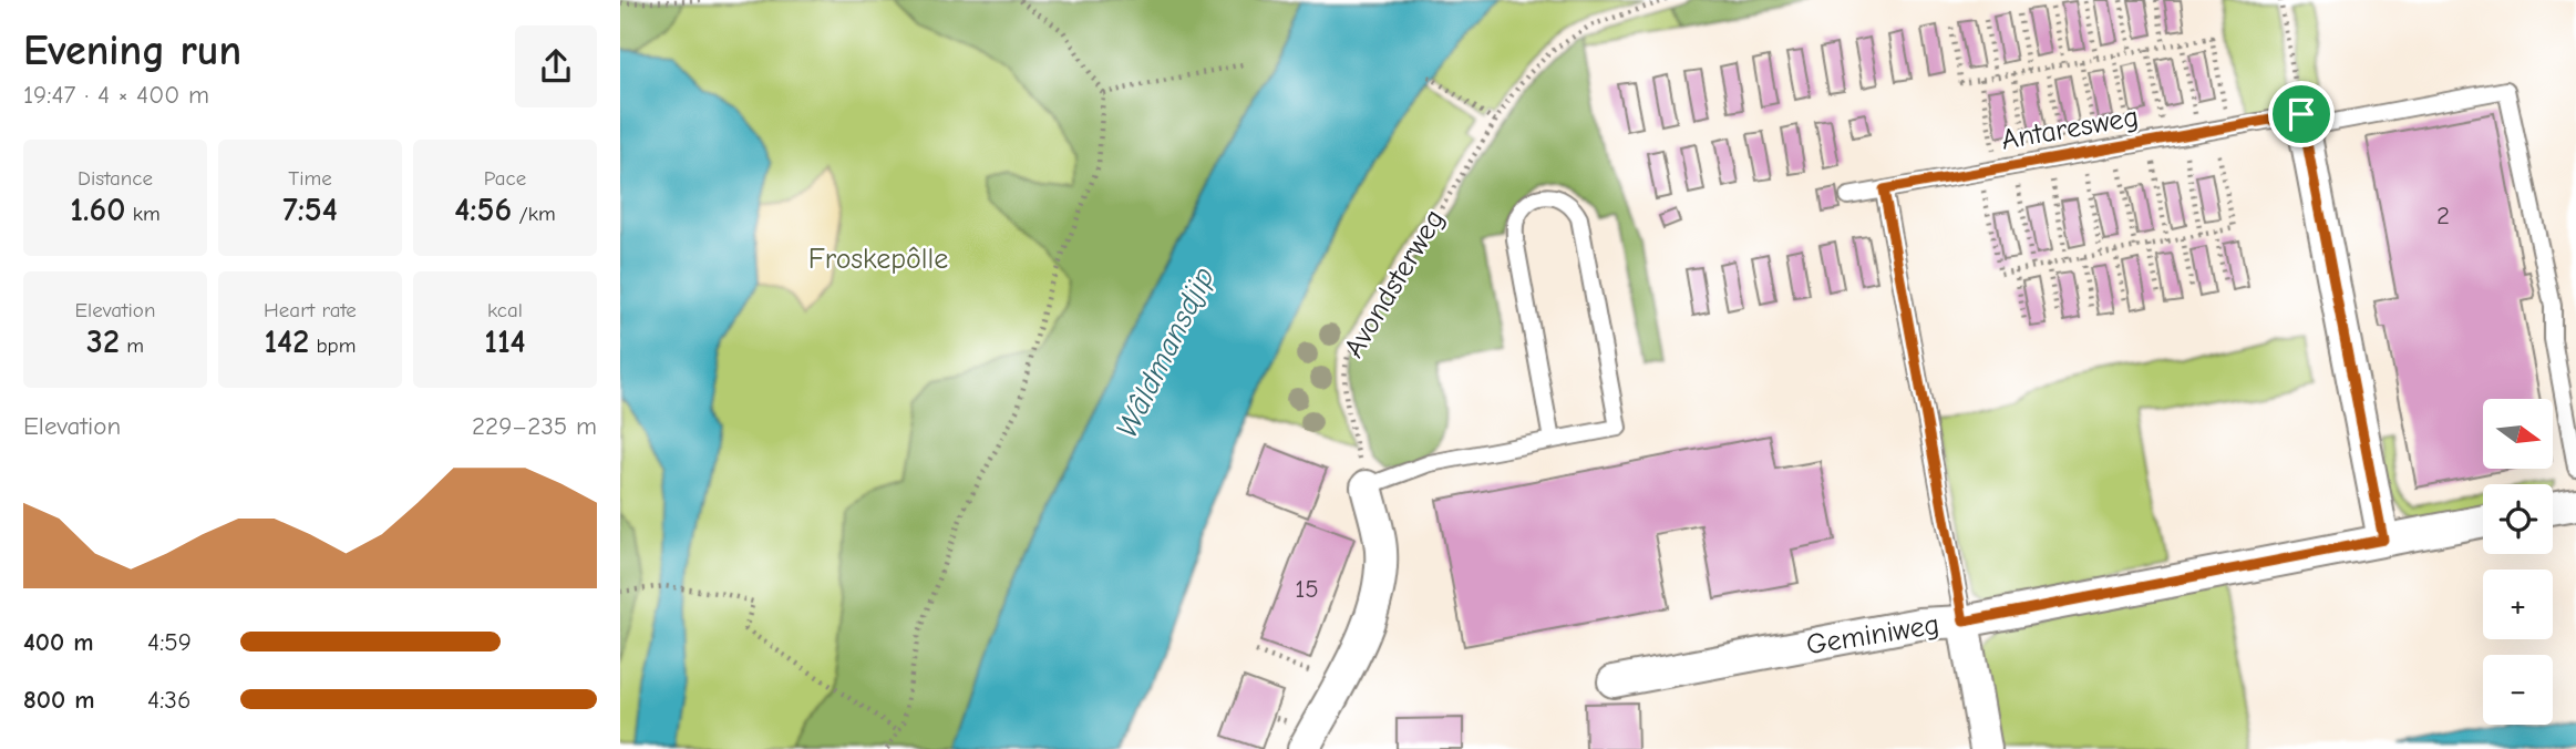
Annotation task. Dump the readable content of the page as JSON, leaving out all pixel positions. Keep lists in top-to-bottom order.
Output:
{
  "streets": {
    "street": ["Geminiweg"],
    "lane": ["Antaresweg"],
    "path": ["Avondsterweg"]
  },
  "water": ["Wâldmansdjip"],
  "parks": ["Froskepôlle"],
  "house_numbers": ["2", "15"],
  "north": "right",
  "page": {
    "heading": ["Evening run", "19:47 · 4 × 400 m"],
    "stats": [
      ["Distance", "1.60 km"],
      ["Time", "7:54"],
      ["Pace", "4:56 /km"],
      ["Elevation", "32 m"],
      ["Heart rate", "142 bpm"],
      ["kcal", "114"]
    ],
    "chart": ["Elevation", "229–235 m"],
    "map_buttons": ["+", "−"],
    "list": [
      {
        "name": "400 m",
        "note": "4:59"
      },
      {
        "name": "800 m",
        "note": "4:36"
      }
    ]
  }
}
